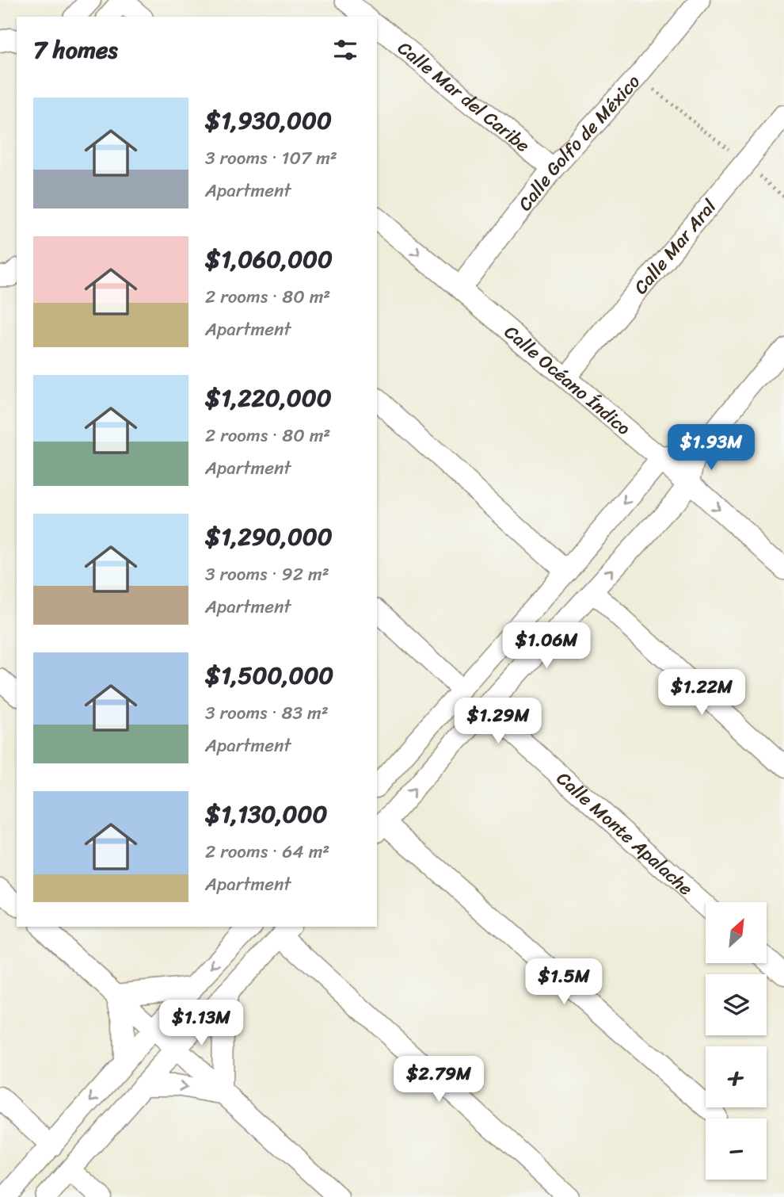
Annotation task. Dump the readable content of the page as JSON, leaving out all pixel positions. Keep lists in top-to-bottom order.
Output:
{
  "streets": {
    "street": [
      "Calle Mar del Caribe",
      "Calle Golfo de México",
      "Calle Mar Aral",
      "Calle Océano Índico",
      "Calle Monte Apalache"
    ]
  },
  "crossings": [
    ["Calle Mar del Caribe", "Calle Golfo de México"],
    ["Calle Golfo de México", "Calle Océano Índico"],
    ["Calle Mar Aral", "Calle Océano Índico"]
  ],
  "north": "top right",
  "page": {
    "heading": "7 homes",
    "list": [
      {
        "name": "$1,930,000",
        "note": "3 rooms · 107 m² · Apartment"
      },
      {
        "name": "$1,060,000",
        "note": "2 rooms · 80 m² · Apartment"
      },
      {
        "name": "$1,220,000",
        "note": "2 rooms · 80 m² · Apartment"
      },
      {
        "name": "$1,290,000",
        "note": "3 rooms · 92 m² · Apartment"
      },
      {
        "name": "$1,500,000",
        "note": "3 rooms · 83 m² · Apartment"
      },
      {
        "name": "$1,130,000",
        "note": "2 rooms · 64 m² · Apartment"
      }
    ],
    "price": [
      "$1.93M",
      "$1.06M",
      "$1.22M",
      "$1.29M",
      "$1.5M",
      "$1.13M",
      "$2.79M"
    ],
    "map_buttons": ["+", "−"]
  }
}
